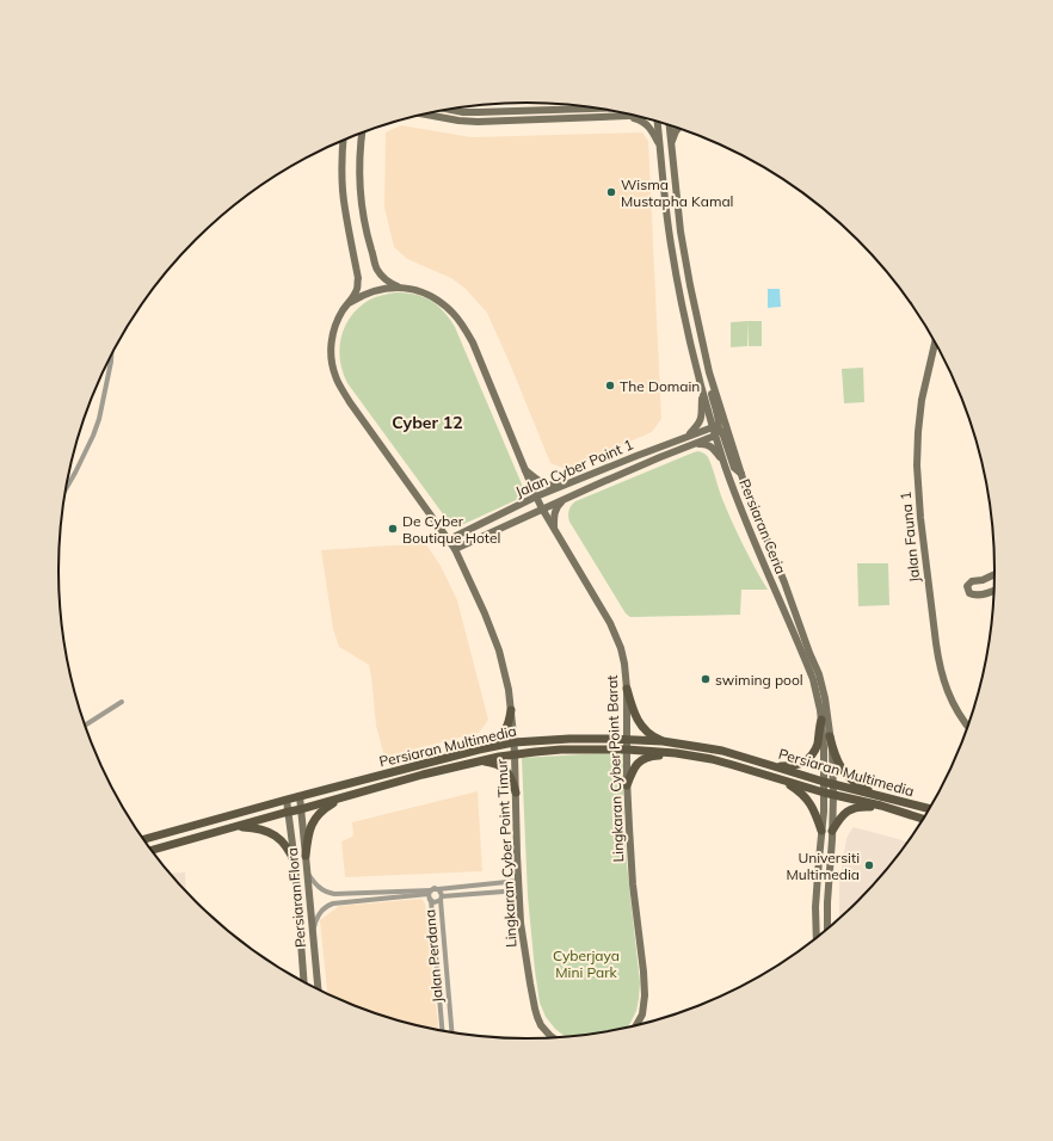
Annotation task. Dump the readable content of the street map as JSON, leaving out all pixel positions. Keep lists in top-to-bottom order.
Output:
{
  "streets": {
    "main road": ["Persiaran Multimedia"],
    "street": [
      "Jalan Cyber Point 1",
      "Persiaran Ceria",
      "Jalan Fauna 1",
      "Lingkaran Cyber Point Barat",
      "Lingkaran Cyber Point Timur",
      "Persiaran Flora",
      "Jalan Perdana"
    ]
  },
  "crossings": [
    ["Jalan Cyber Point 1", "Persiaran Ceria"],
    ["Jalan Cyber Point 1", "Lingkaran Cyber Point Barat"],
    ["Jalan Cyber Point 1", "Lingkaran Cyber Point Timur"],
    ["Persiaran Ceria", "Persiaran Multimedia"],
    ["Persiaran Multimedia", "Lingkaran Cyber Point Barat"],
    ["Persiaran Multimedia", "Lingkaran Cyber Point Timur"],
    ["Persiaran Multimedia", "Persiaran Flora"],
    ["Lingkaran Cyber Point Timur", "Jalan Perdana"],
    ["Persiaran Flora", "Jalan Perdana"]
  ],
  "districts": ["Cyber 12"],
  "parks": ["Cyberjaya Mini Park"],
  "places": [
    "Wisma Mustapha Kamal",
    "The Domain",
    "De Cyber Boutique Hotel",
    "swiming pool",
    "Universiti Multimedia"
  ]
}
